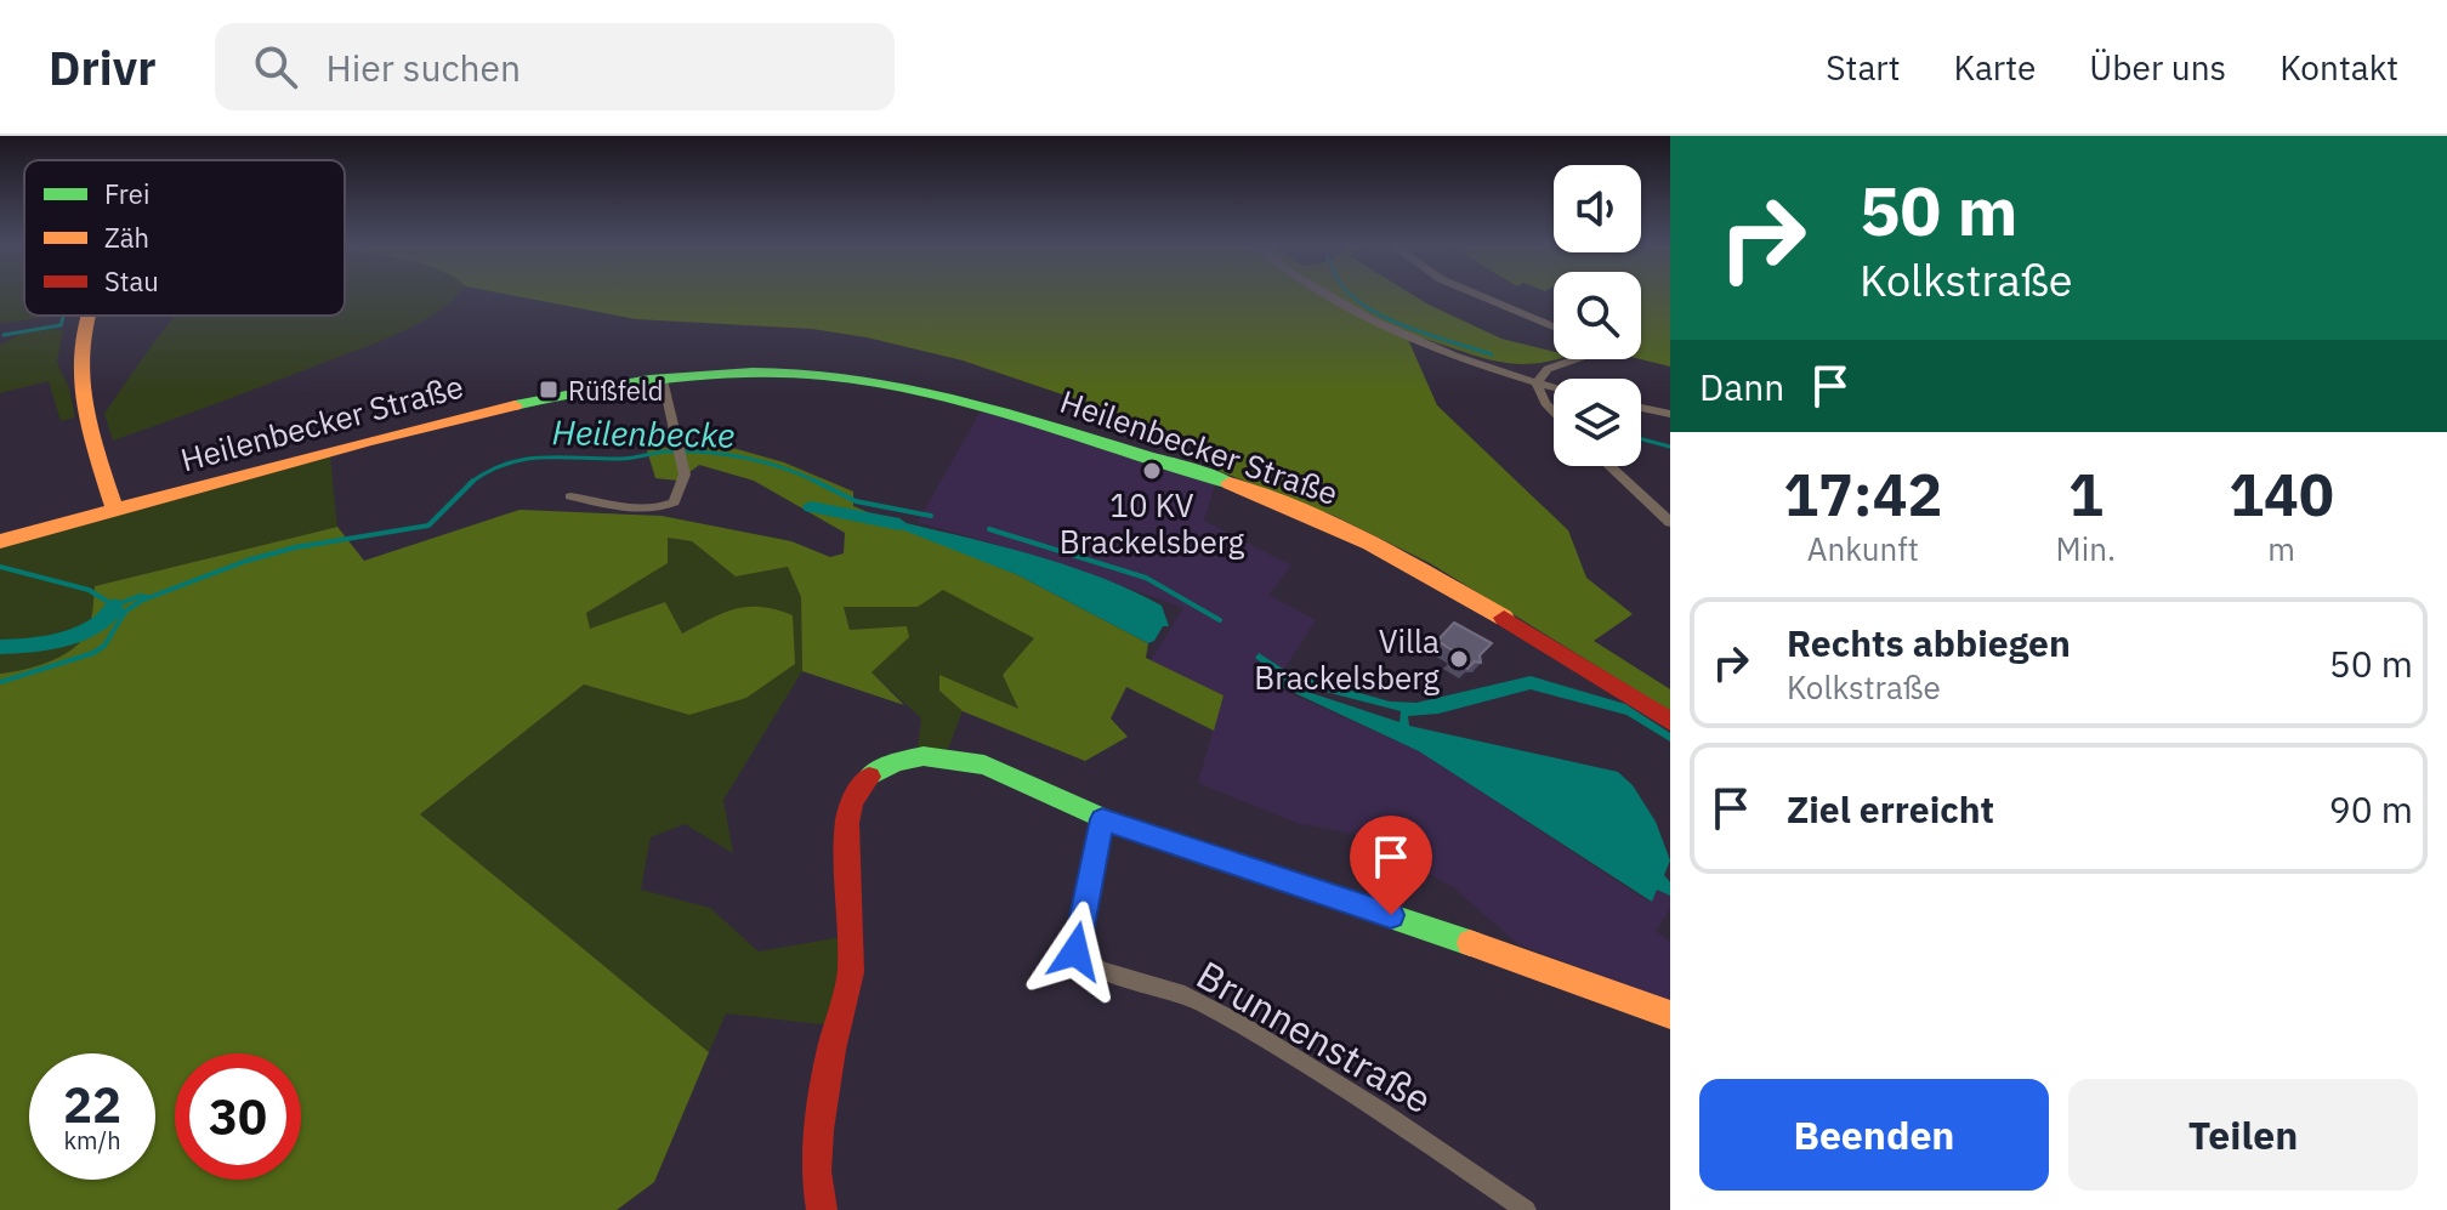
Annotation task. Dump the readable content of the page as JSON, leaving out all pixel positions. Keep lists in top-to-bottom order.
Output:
{
  "streets": {
    "main road": ["Heilenbecker Straße"],
    "street": ["Brunnenstraße"]
  },
  "water": ["Heilenbecke"],
  "places": {
    "transit": ["Rüßfeld"],
    "other": ["10 KV Brackelsberg", "Villa Brackelsberg"]
  },
  "legend": ["Frei", "Zäh", "Stau"],
  "page": {
    "header": "Drivr",
    "search": "Hier suchen",
    "nav": [
      "Start",
      "Karte",
      "Über uns",
      "Kontakt"
    ],
    "turn": ["50 m", "Kolkstraße"],
    "then": "Dann",
    "eta": [
      "17:42",
      "Ankunft",
      "1",
      "Min.",
      "140",
      "m"
    ],
    "list": [
      {
        "name": "Rechts abbiegen",
        "note": "Kolkstraße",
        "value": "50 m"
      },
      {
        "name": "Ziel erreicht",
        "value": "90 m"
      }
    ],
    "speed": "22 km/h",
    "limit": "30",
    "buttons": ["Beenden", "Teilen"]
  }
}
